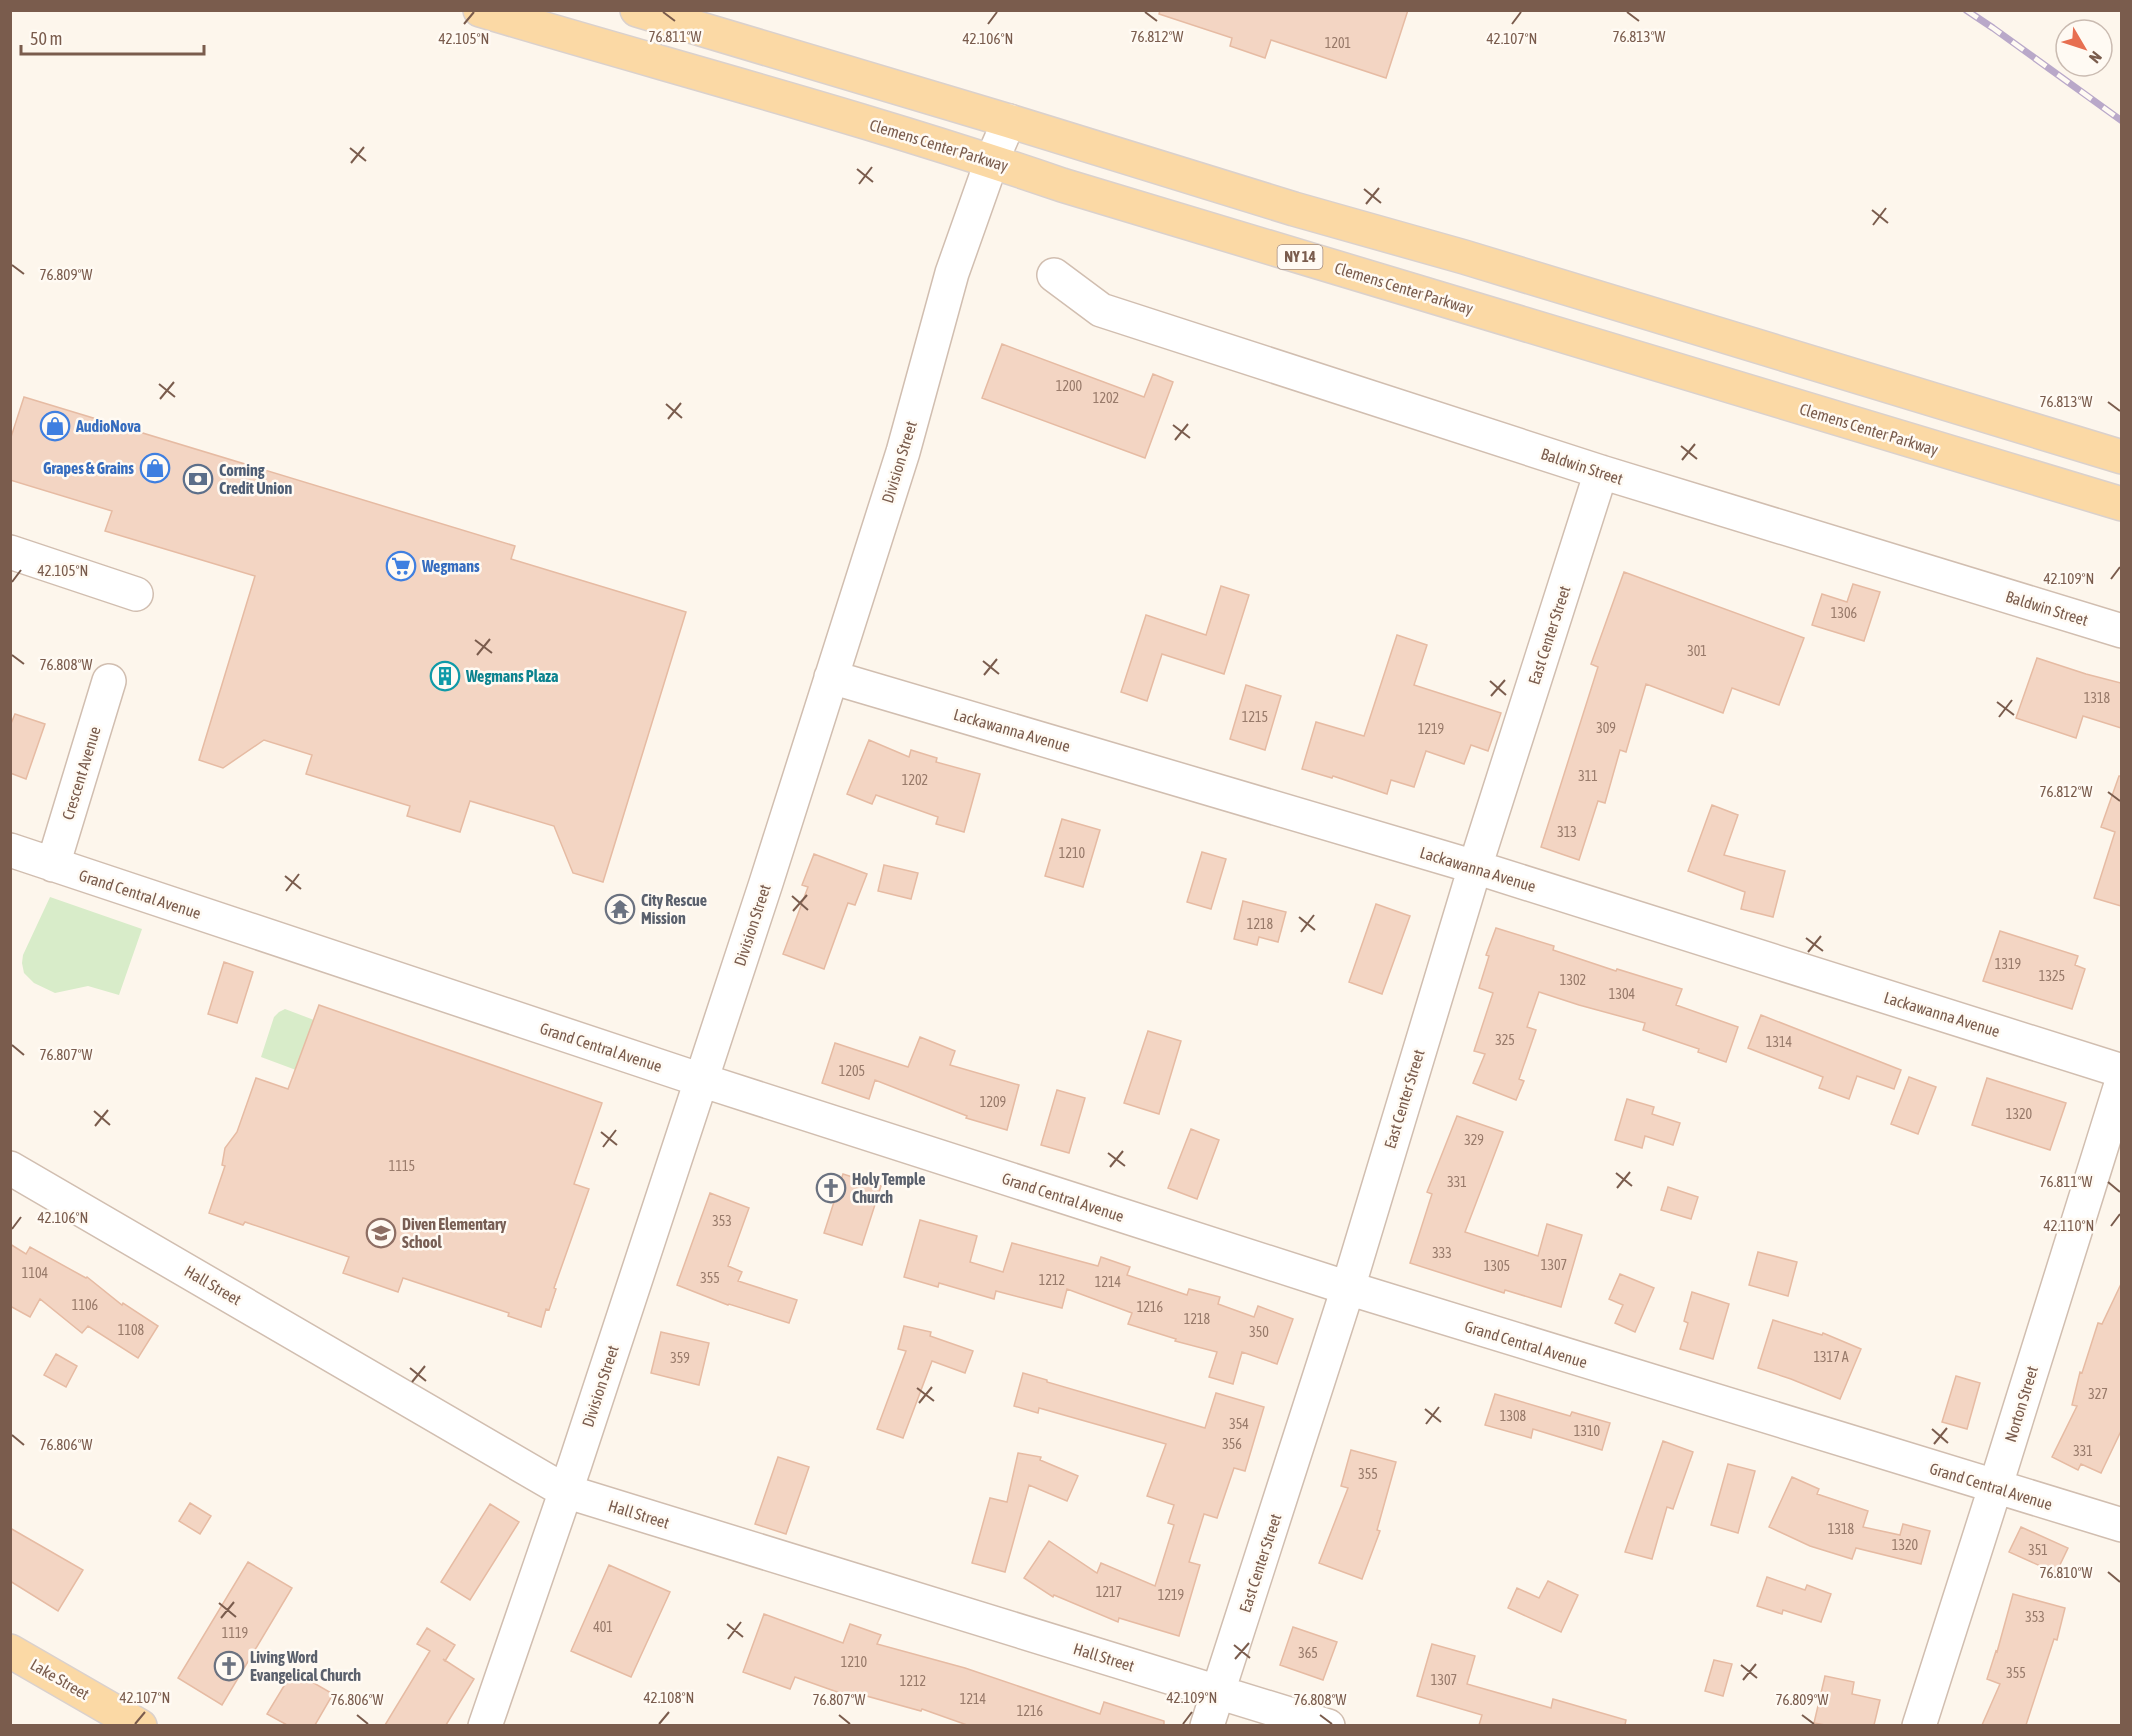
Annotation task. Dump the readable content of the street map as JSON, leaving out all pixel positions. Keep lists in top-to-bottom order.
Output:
{
  "streets": {
    "main road": ["Clemens Center Parkway", "NY 14", "Lake Street"],
    "street": [
      "Division Street",
      "Baldwin Street",
      "East Center Street",
      "Lackawanna Avenue",
      "Crescent Avenue",
      "Grand Central Avenue",
      "Hall Street",
      "Norton Street"
    ]
  },
  "crossings": [
    ["Clemens Center Parkway", "Division Street"],
    ["Division Street", "Lackawanna Avenue"],
    ["Division Street", "Grand Central Avenue"],
    ["Division Street", "Hall Street"],
    ["Baldwin Street", "East Center Street"],
    ["East Center Street", "Lackawanna Avenue"],
    ["East Center Street", "Grand Central Avenue"],
    ["East Center Street", "Hall Street"],
    ["Crescent Avenue", "Grand Central Avenue"],
    ["Grand Central Avenue", "Norton Street"]
  ],
  "places": {
    "shop": ["AudioNova", "Grapes & Grains"],
    "bank": ["Corning Credit Union"],
    "supermarket": ["Wegmans"],
    "building": ["Wegmans Plaza"],
    "temple": ["City Rescue Mission"],
    "church": ["Holy Temple Church", "Living Word Evangelical Church"],
    "school or university": ["Diven Elementary School"]
  },
  "house_numbers": [
    "1201",
    "1200",
    "1202",
    "1306",
    "301",
    "1318",
    "1215",
    "309",
    "1219",
    "311",
    "1202",
    "313",
    "1210",
    "1218",
    "1319",
    "1325",
    "1302",
    "1304",
    "325",
    "1314",
    "1205",
    "1209",
    "1320",
    "329",
    "1115",
    "331",
    "353",
    "333",
    "1307",
    "1305",
    "1104",
    "355",
    "1212",
    "1214",
    "1106",
    "1216",
    "1218",
    "1108",
    "350",
    "1317 A",
    "359",
    "327",
    "1308",
    "354",
    "1310",
    "356",
    "331",
    "355",
    "1318",
    "1320",
    "351",
    "1217",
    "1219",
    "353",
    "401",
    "1119",
    "365",
    "1210",
    "355",
    "1307",
    "1212",
    "1214",
    "1216"
  ],
  "scale_bar": "50 m",
  "north": "bottom right",
  "coordinates": [
    "76.811°W",
    "76.812°W",
    "76.813°W",
    "42.105°N",
    "42.106°N",
    "42.107°N",
    "76.809°W",
    "42.109°N",
    "76.808°W",
    "76.807°W",
    "42.110°N",
    "76.806°W",
    "76.810°W",
    "42.108°N"
  ]
}
